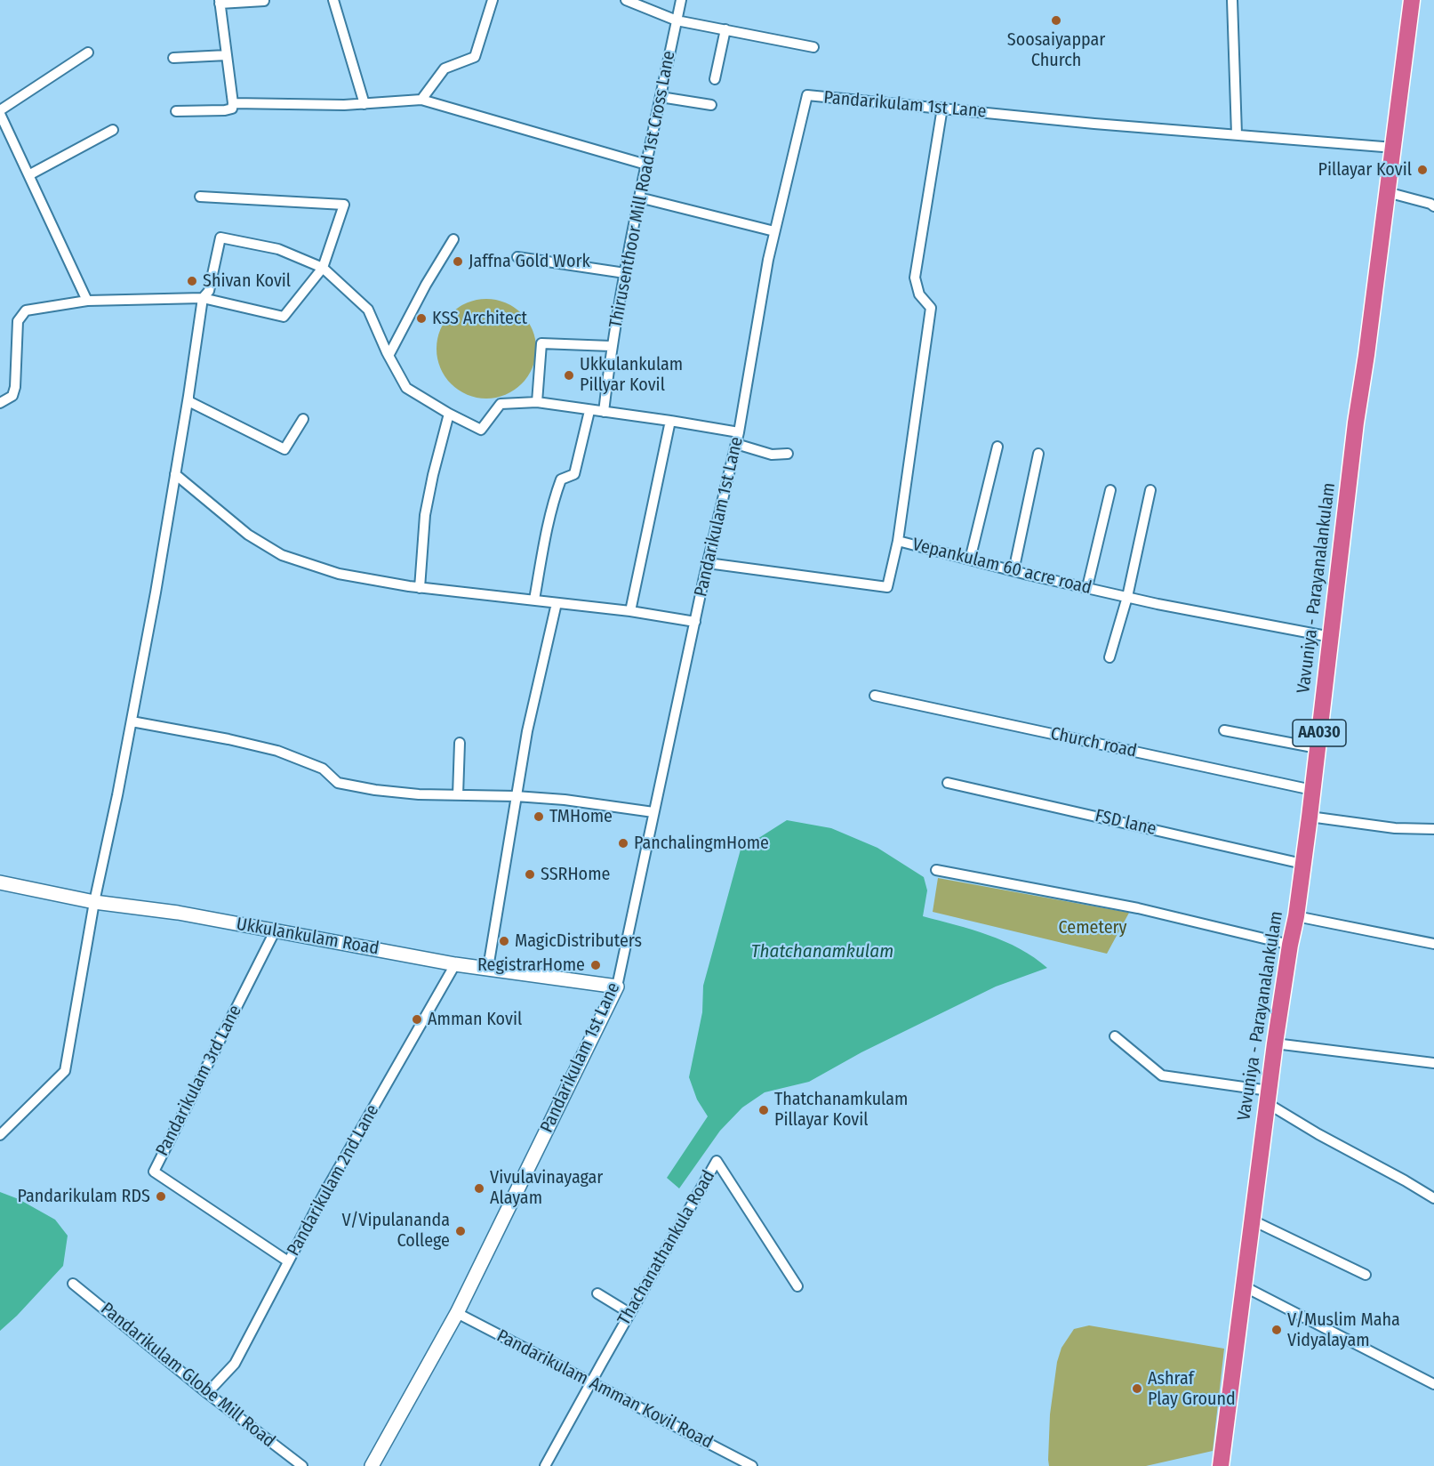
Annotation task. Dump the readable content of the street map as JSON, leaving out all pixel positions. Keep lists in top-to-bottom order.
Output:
{
  "streets": {
    "highway": ["Vavuniya - Parayanalankulam", "AA030"],
    "street": [
      "Pandarikulam 1st Lane",
      "Thirusenthoor Mill Road 1st Cross Lane",
      "Vepankulam 60 acre road",
      "Church road",
      "FSD lane",
      "Ukkulankulam Road",
      "Pandarikulam 3rd Lane",
      "Pandarikulam 2nd Lane",
      "Thachanathankula Road",
      "Pandarikulam Globe Mill Road",
      "Pandarikulam Amman Kovil Road"
    ]
  },
  "crossings": [
    ["Pandarikulam 1st Lane", "Vepankulam 60 acre road"],
    ["Pandarikulam 1st Lane", "Vavuniya - Parayanalankulam"],
    ["Pandarikulam 1st Lane", "Ukkulankulam Road"],
    ["Pandarikulam 1st Lane", "Pandarikulam Amman Kovil Road"],
    ["Vepankulam 60 acre road", "Vavuniya - Parayanalankulam"],
    ["Vavuniya - Parayanalankulam", "Church road"],
    ["Vavuniya - Parayanalankulam", "FSD lane"],
    ["Ukkulankulam Road", "Pandarikulam 3rd Lane"],
    ["Ukkulankulam Road", "Pandarikulam 2nd Lane"],
    ["Pandarikulam 3rd Lane", "Pandarikulam 2nd Lane"],
    ["Pandarikulam 2nd Lane", "Pandarikulam Globe Mill Road"],
    ["Thachanathankula Road", "Pandarikulam Amman Kovil Road"]
  ],
  "water": ["Thatchanamkulam"],
  "parks": ["Cemetery"],
  "places": [
    "Soosaiyappar Church",
    "Pillayar Kovil",
    "Jaffna Gold Work",
    "Shivan Kovil",
    "KSS Architect",
    "Ukkulankulam Pillyar Kovil",
    "TMHome",
    "PanchalingmHome",
    "SSRHome",
    "MagicDistributers",
    "RegistrarHome",
    "Amman Kovil",
    "Thatchanamkulam Pillayar Kovil",
    "Vivulavinayagar Alayam",
    "Pandarikulam RDS",
    "V/Vipulananda College",
    "V/Muslim Maha Vidyalayam",
    "Ashraf Play Ground"
  ]
}
